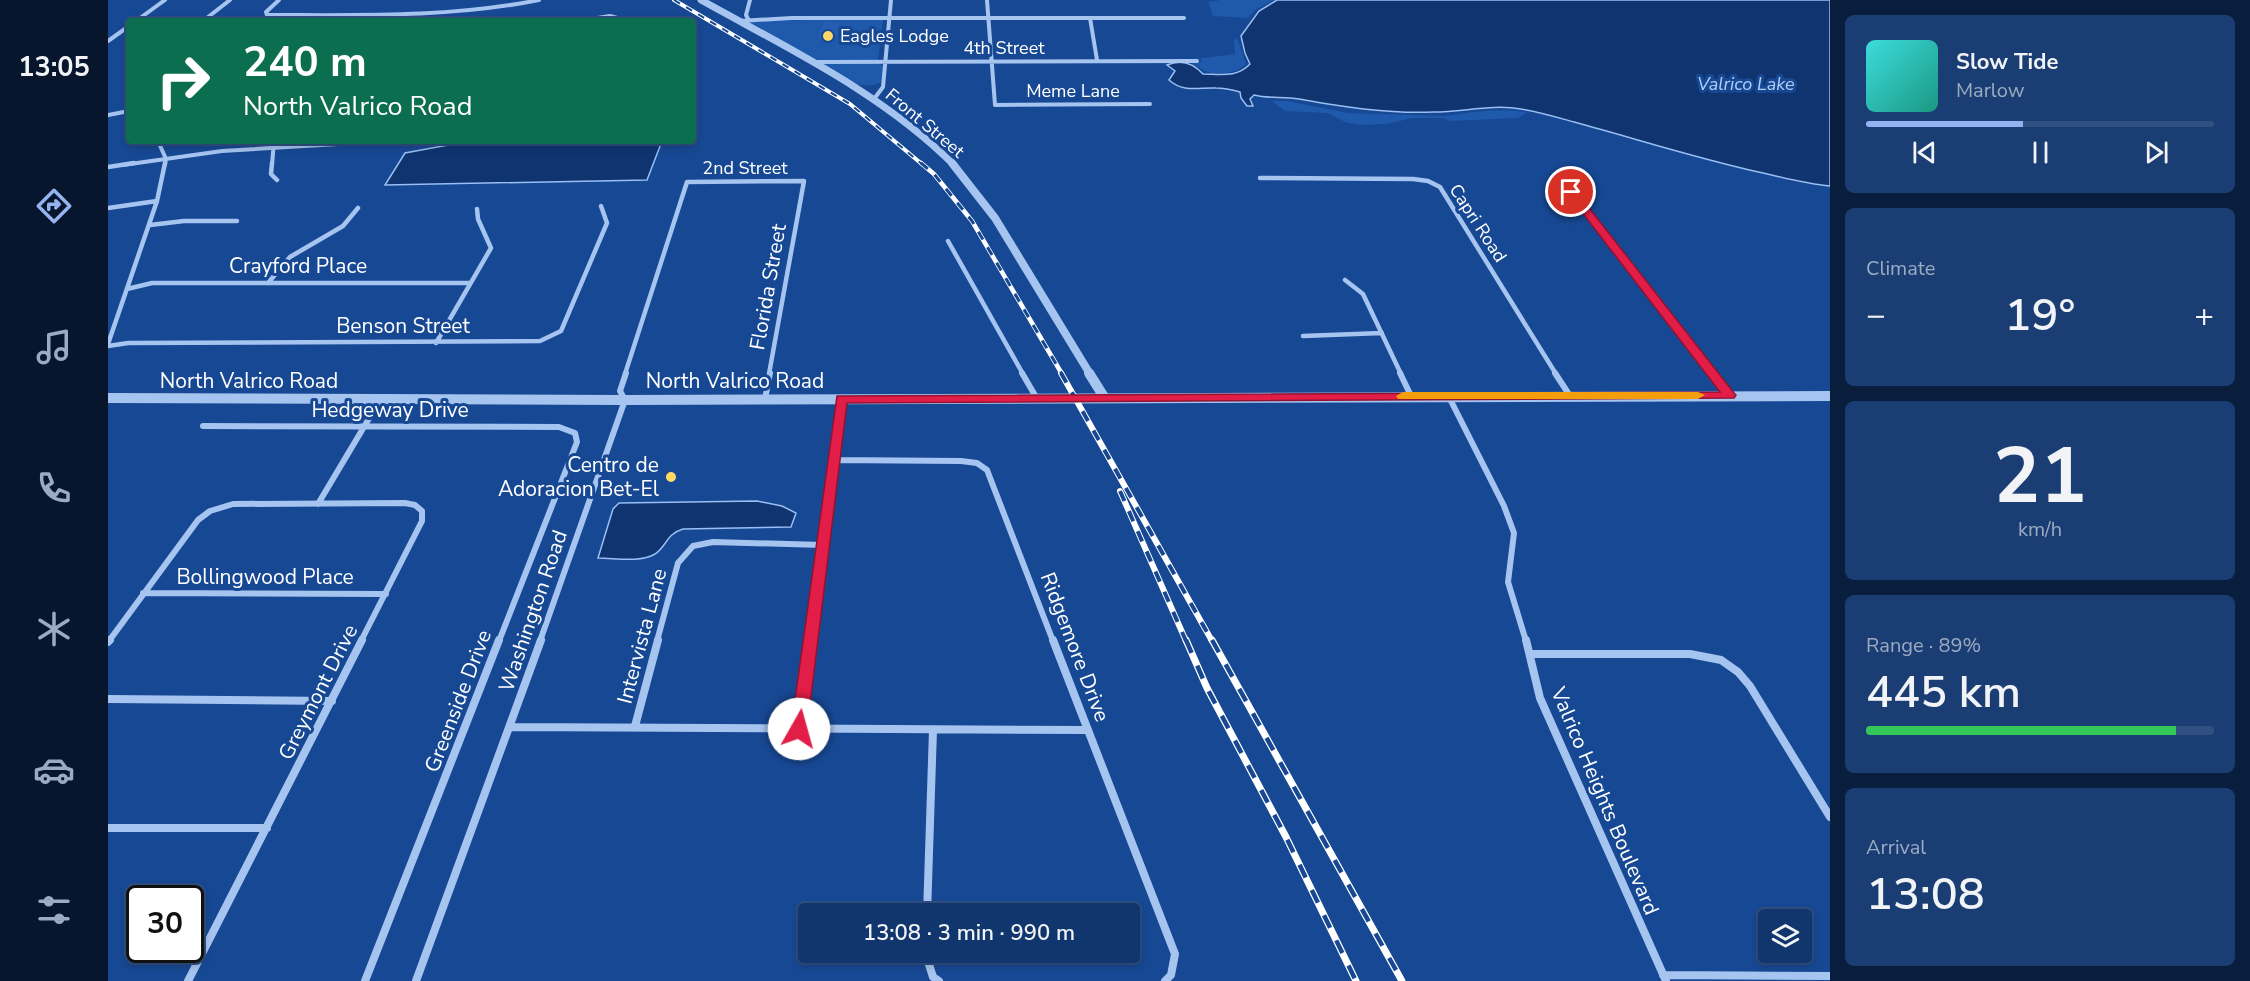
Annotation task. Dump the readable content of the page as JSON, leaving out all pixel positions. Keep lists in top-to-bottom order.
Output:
{
  "streets": {
    "street": [
      "4th Street",
      "Meme Lane",
      "Front Street",
      "2nd Street",
      "Capri Road",
      "Crayford Place",
      "Florida Street",
      "Benson Street",
      "North Valrico Road",
      "Hedgeway Drive",
      "Bollingwood Place",
      "Washington Road",
      "Intervista Lane",
      "Ridgemore Drive",
      "Greymont Drive",
      "Greenside Drive",
      "Valrico Heights Boulevard"
    ]
  },
  "crossings": [
    ["4th Street", "Meme Lane"],
    ["4th Street", "Front Street"],
    ["Front Street", "North Valrico Road"],
    ["2nd Street", "Florida Street"],
    ["2nd Street", "Washington Road"],
    ["Capri Road", "North Valrico Road"],
    ["Florida Street", "North Valrico Road"],
    ["North Valrico Road", "Washington Road"],
    ["North Valrico Road", "Valrico Heights Boulevard"],
    ["Hedgeway Drive", "Greenside Drive"],
    ["Bollingwood Place", "Greymont Drive"]
  ],
  "water": ["Valrico Lake"],
  "places": ["Eagles Lodge", "Centro de Adoracion Bet-El"],
  "page": {
    "tabs": "13:05",
    "turn": ["240 m", "North Valrico Road"],
    "song": ["Slow Tide", "Marlow"],
    "tile": [
      "Climate",
      ["21", "km/h"],
      ["Range · 89%", "445 km"],
      ["Arrival", "13:08"]
    ],
    "heat": ["−", "19°", "+"],
    "limit": "30",
    "trip": "13:08 · 3 min · 990 m"
  }
}
